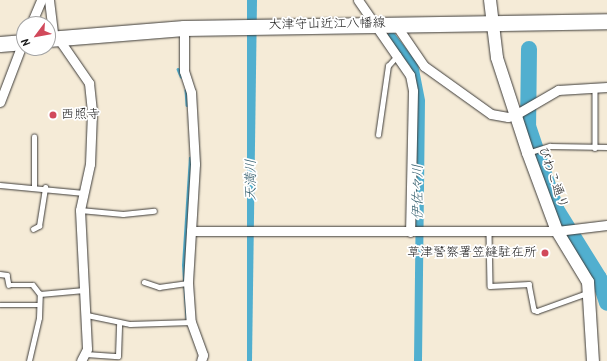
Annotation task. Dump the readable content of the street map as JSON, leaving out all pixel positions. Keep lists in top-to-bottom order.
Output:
{
  "streets": {
    "main road": ["大津守山近江八幡線"],
    "street": ["びわこ通り"]
  },
  "crossings": [
    ["大津守山近江八幡線", "びわこ通り"]
  ],
  "water": ["天満川", "伊佐々川"],
  "places": ["西照寺", "草津警察署笠縫駐在所"],
  "north": "bottom left"
}
